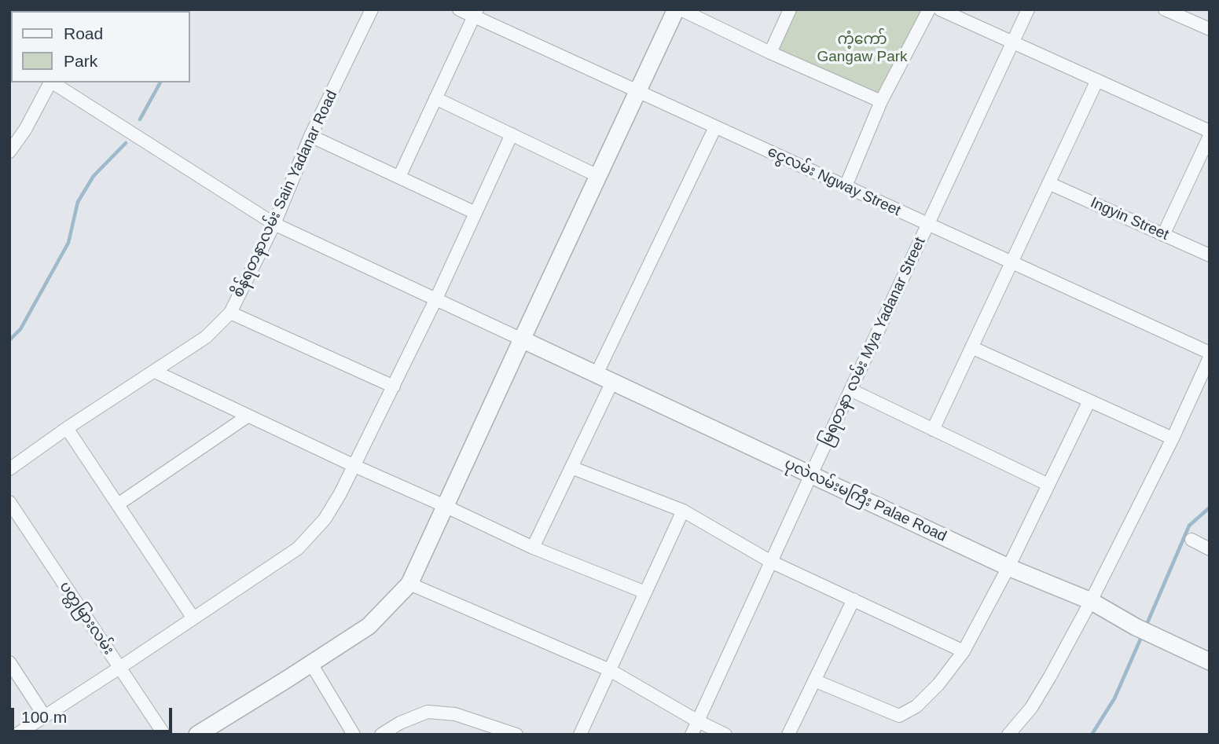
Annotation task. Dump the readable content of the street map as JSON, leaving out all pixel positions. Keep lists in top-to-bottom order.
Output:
{
  "streets": {
    "street": [
      "ငွေလမ်း Ngway Street",
      "စိန်ရတနာလမ်း Sain Yadanar Road",
      "Ingyin Street",
      "မြရတနာ လမ်း Mya Yadanar Street",
      "ပုလဲလမ်းမကြီး Palae Road",
      "ပတ္တမြားလမ်း"
    ]
  },
  "crossings": [
    ["ငွေလမ်း Ngway Street", "မြရတနာ လမ်း Mya Yadanar Street"],
    ["မြရတနာ လမ်း Mya Yadanar Street", "ပုလဲလမ်းမကြီး Palae Road"]
  ],
  "parks": ["ကံ့ကော် Gangaw Park"],
  "legend": ["Road", "Park"],
  "scale_bar": "100 m"
}
